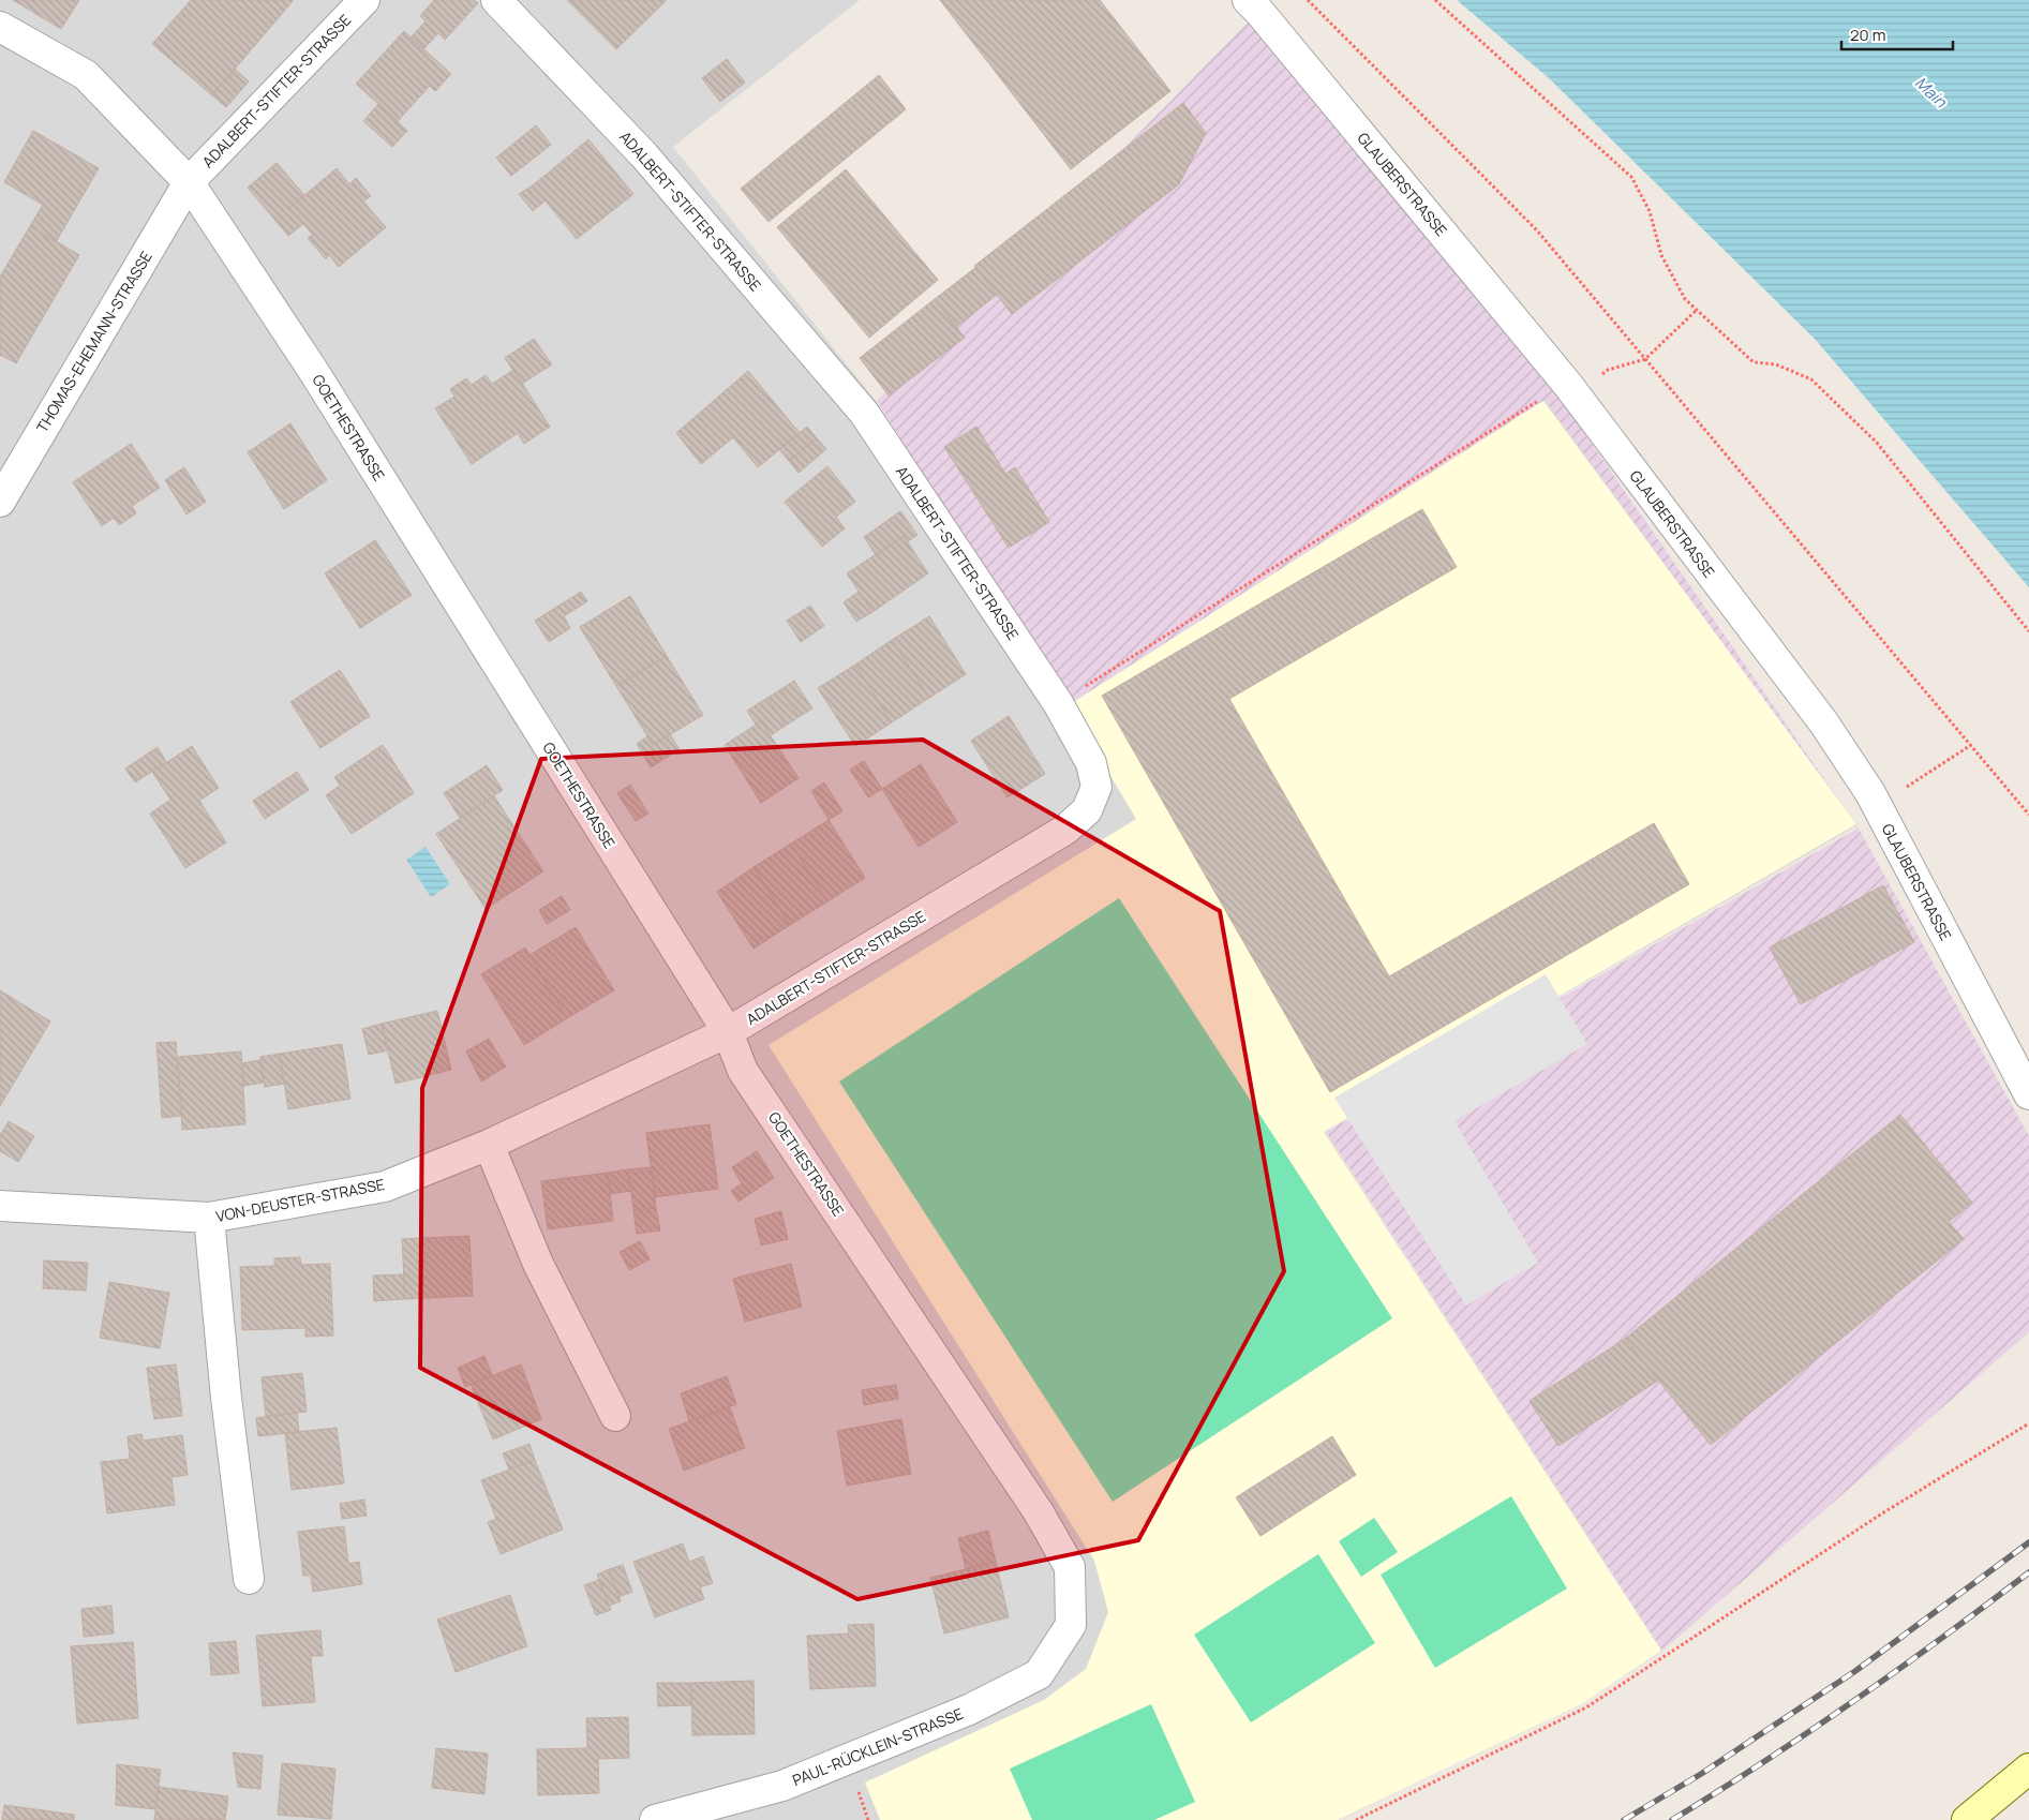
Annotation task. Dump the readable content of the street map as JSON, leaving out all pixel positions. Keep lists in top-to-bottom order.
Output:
{
  "streets": {
    "street": [
      "ADALBERT-STIFTER-STRASSE",
      "GLAUBERSTRASSE",
      "THOMAS-EHEMANN-STRASSE",
      "GOETHESTRASSE",
      "VON-DEUSTER-STRASSE",
      "PAUL-RÜCKLEIN-STRASSE"
    ]
  },
  "crossings": [
    ["ADALBERT-STIFTER-STRASSE", "THOMAS-EHEMANN-STRASSE"],
    ["ADALBERT-STIFTER-STRASSE", "GOETHESTRASSE"],
    ["ADALBERT-STIFTER-STRASSE", "VON-DEUSTER-STRASSE"],
    ["THOMAS-EHEMANN-STRASSE", "GOETHESTRASSE"],
    ["GOETHESTRASSE", "VON-DEUSTER-STRASSE"],
    ["GOETHESTRASSE", "PAUL-RÜCKLEIN-STRASSE"]
  ],
  "water": ["Main"],
  "scale_bar": "20 m"
}
